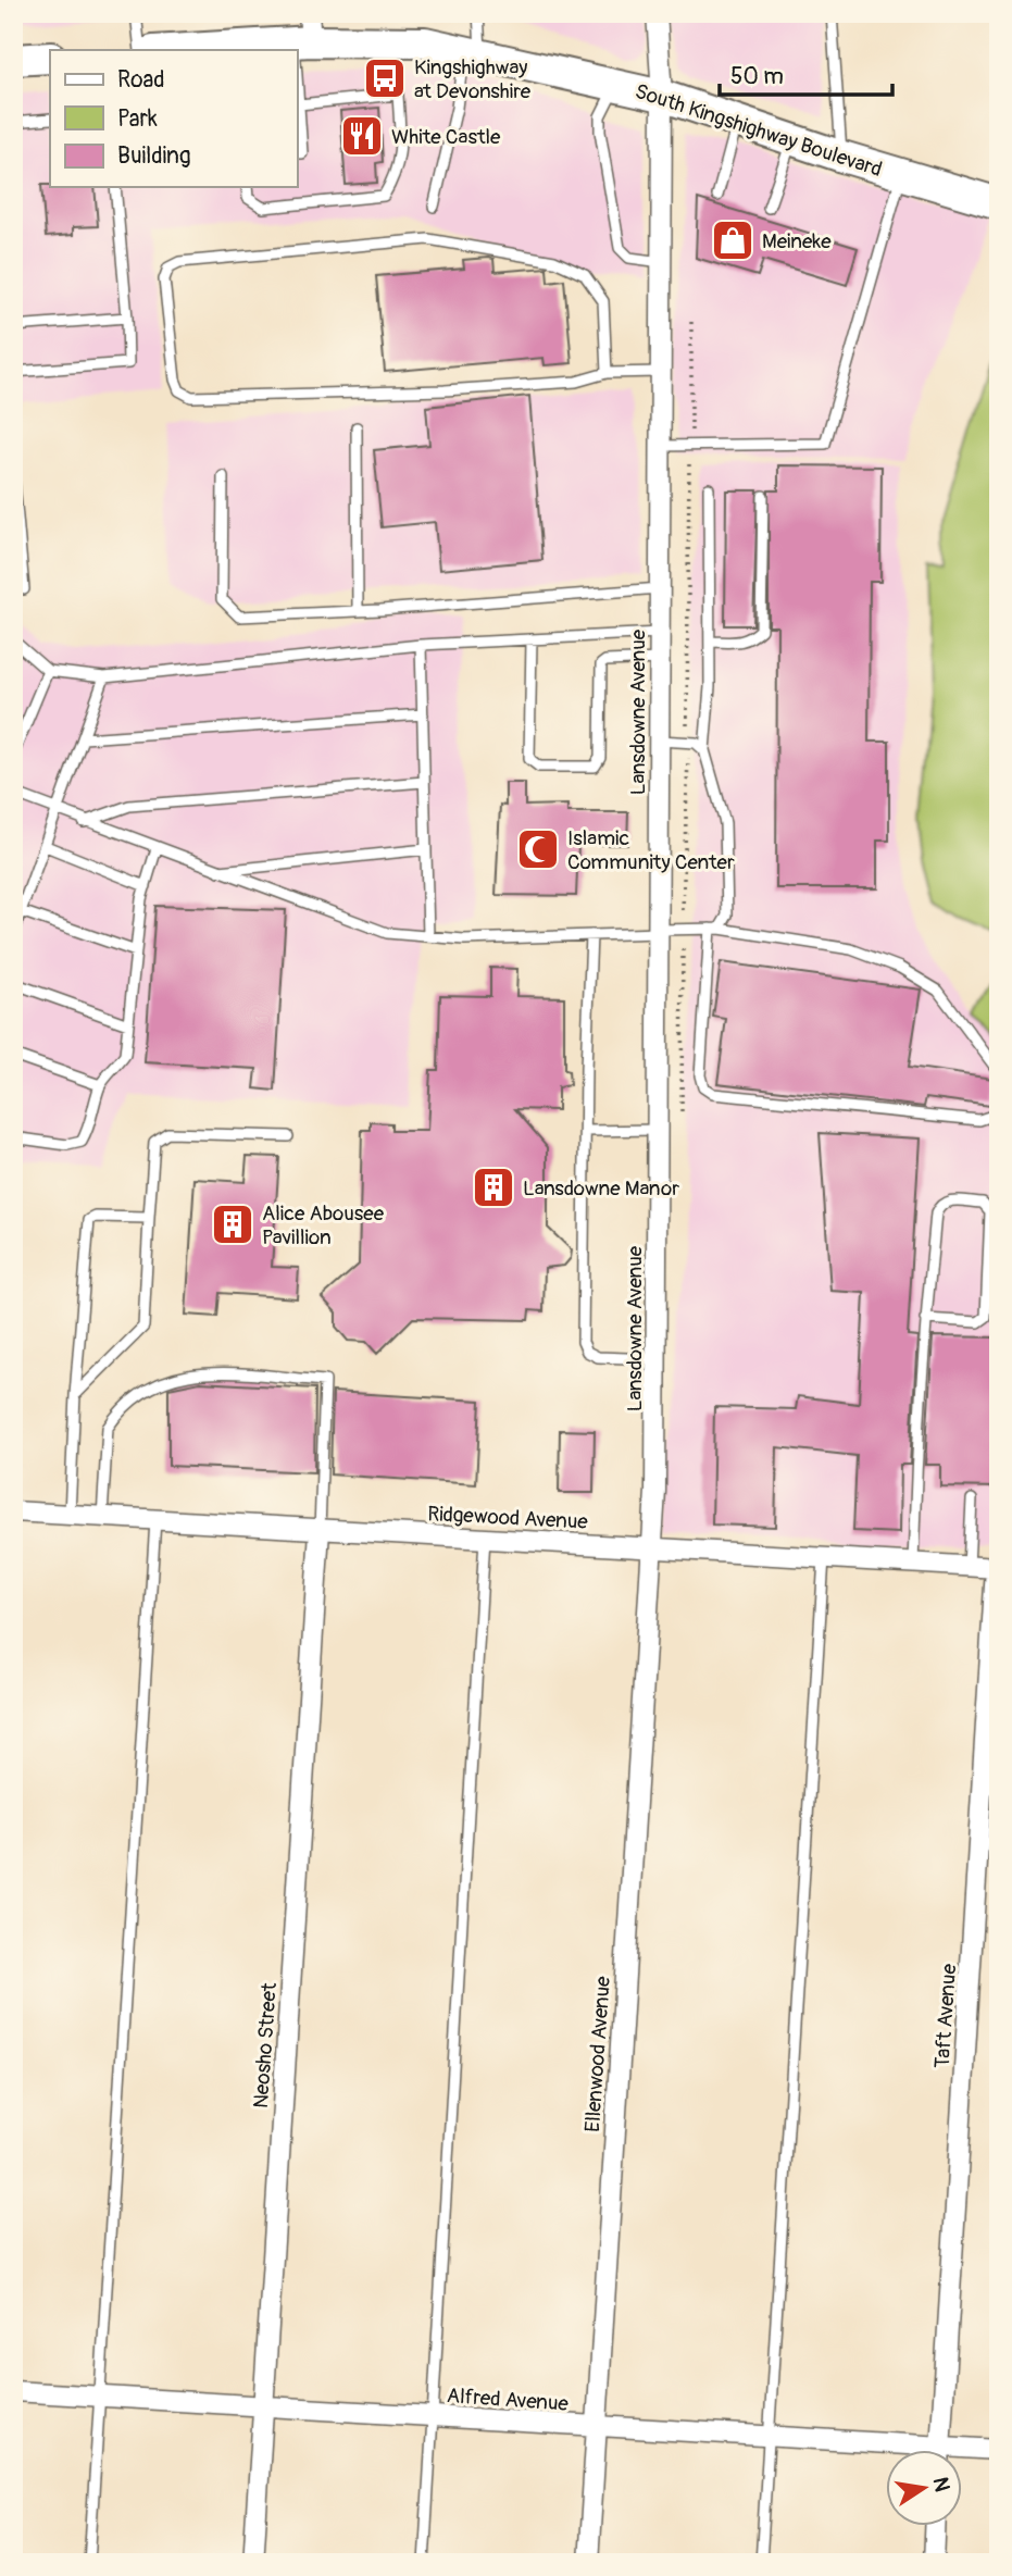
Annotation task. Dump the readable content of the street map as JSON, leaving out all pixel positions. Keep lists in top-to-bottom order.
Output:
{
  "streets": {
    "main road": ["South Kingshighway Boulevard"],
    "street": [
      "Lansdowne Avenue",
      "Ridgewood Avenue",
      "Taft Avenue",
      "Neosho Street",
      "Ellenwood Avenue",
      "Alfred Avenue"
    ]
  },
  "crossings": [
    ["South Kingshighway Boulevard", "Lansdowne Avenue"],
    ["Lansdowne Avenue", "Ridgewood Avenue"],
    ["Lansdowne Avenue", "Ellenwood Avenue"],
    ["Ridgewood Avenue", "Taft Avenue"],
    ["Ridgewood Avenue", "Neosho Street"],
    ["Ridgewood Avenue", "Ellenwood Avenue"],
    ["Taft Avenue", "Alfred Avenue"],
    ["Neosho Street", "Alfred Avenue"],
    ["Ellenwood Avenue", "Alfred Avenue"]
  ],
  "places": {
    "bus stop": ["Kingshighway at Devonshire"],
    "restaurant": ["White Castle"],
    "shop": ["Meineke"],
    "mosque": ["Islamic Community Center"],
    "building": ["Lansdowne Manor", "Alice Abousee Pavillion"]
  },
  "legend": ["Road", "Park", "Building"],
  "scale_bar": "50 m",
  "north": "right"
}
